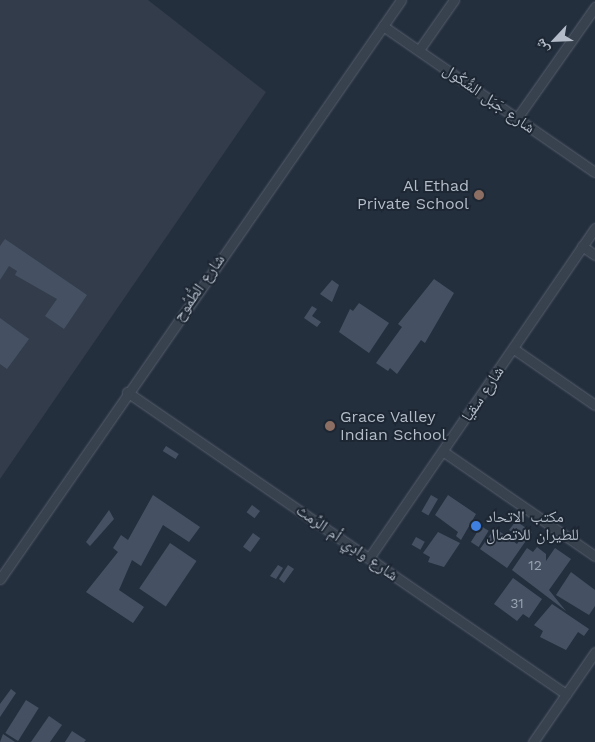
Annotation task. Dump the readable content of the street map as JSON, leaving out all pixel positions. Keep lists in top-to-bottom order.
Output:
{
  "streets": {
    "street": [
      "شارع جَبَل الشُّكُول",
      "شارع الطُّمُوح",
      "شارع سقيا",
      "شارع وادِي أم الرِّمث"
    ]
  },
  "crossings": [
    ["شارع جَبَل الشُّكُول", "شارع الطُّمُوح"],
    ["شارع الطُّمُوح", "شارع وادِي أم الرِّمث"],
    ["شارع سقيا", "شارع وادِي أم الرِّمث"]
  ],
  "places": ["Al Ethad Private School", "Grace Valley Indian School", "مكتب الاتحاد للطيران للاتصال"],
  "house_numbers": ["12", "31"],
  "north": "bottom left"
}
